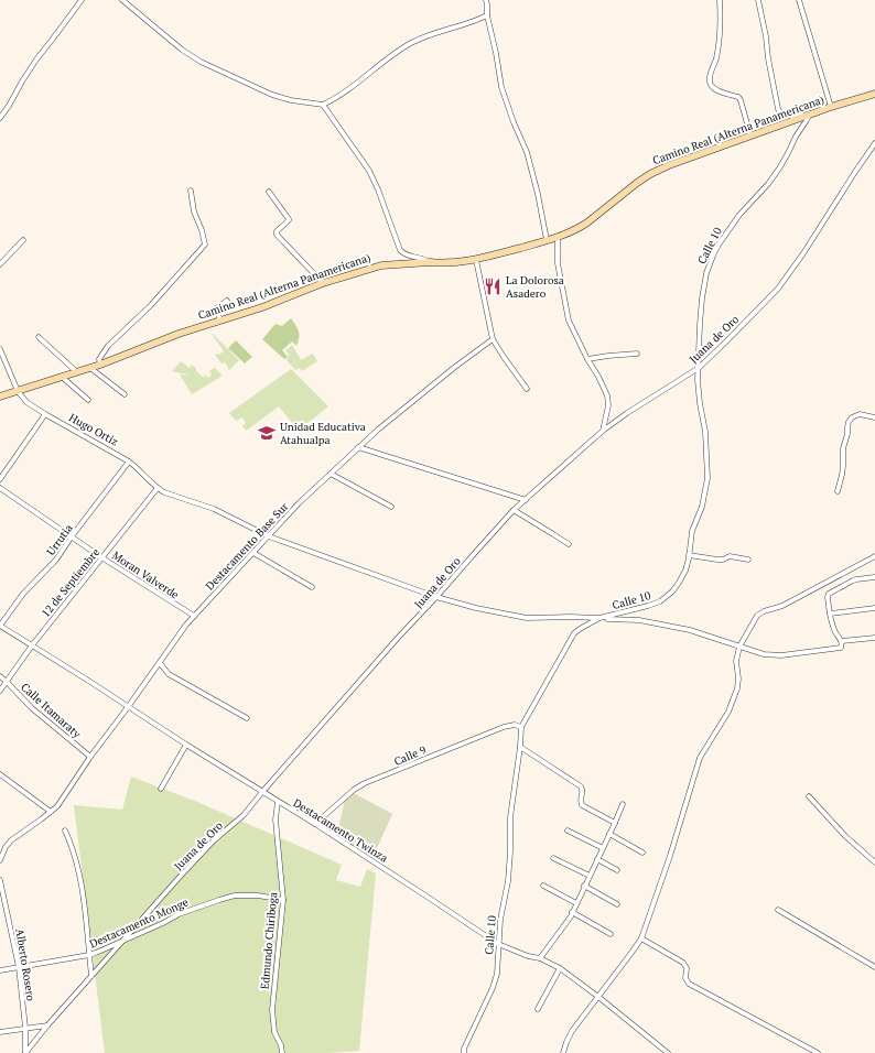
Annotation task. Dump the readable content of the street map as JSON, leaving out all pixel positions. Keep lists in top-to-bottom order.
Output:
{
  "streets": {
    "street": [
      "Camino Real (Alterna Panamericana)",
      "Calle 10",
      "Juana de Oro",
      "Hugo Ortiz",
      "Urrutia",
      "Destacamento Base Sur",
      "Moran Valverde",
      "12 de Septiembre",
      "Calle Itamaraty",
      "Calle 9",
      "Destacamento Twinza",
      "Destacamento Monge",
      "Edmundo Chiriboga",
      "Alberto Rosero"
    ]
  },
  "crossings": [
    ["Camino Real (Alterna Panamericana)", "Calle 10"],
    ["Camino Real (Alterna Panamericana)", "Hugo Ortiz"],
    ["Calle 10", "Juana de Oro"],
    ["Calle 10", "Hugo Ortiz"],
    ["Calle 10", "Calle 9"],
    ["Calle 10", "Destacamento Twinza"],
    ["Juana de Oro", "Hugo Ortiz"],
    ["Juana de Oro", "Destacamento Twinza"],
    ["Juana de Oro", "Destacamento Monge"],
    ["Juana de Oro", "Alberto Rosero"],
    ["Hugo Ortiz", "Urrutia"],
    ["Hugo Ortiz", "Destacamento Base Sur"],
    ["Hugo Ortiz", "12 de Septiembre"],
    ["Urrutia", "Moran Valverde"],
    ["Urrutia", "Destacamento Twinza"],
    ["Destacamento Base Sur", "Moran Valverde"],
    ["Destacamento Base Sur", "Calle Itamaraty"],
    ["Destacamento Base Sur", "Destacamento Twinza"],
    ["Moran Valverde", "12 de Septiembre"],
    ["12 de Septiembre", "Calle Itamaraty"],
    ["12 de Septiembre", "Destacamento Twinza"],
    ["Calle 9", "Destacamento Twinza"],
    ["Destacamento Twinza", "Edmundo Chiriboga"],
    ["Destacamento Monge", "Edmundo Chiriboga"],
    ["Destacamento Monge", "Alberto Rosero"]
  ],
  "places": {
    "restaurant": ["La Dolorosa Asadero"],
    "school or university": ["Unidad Educativa Atahualpa"]
  }
}
